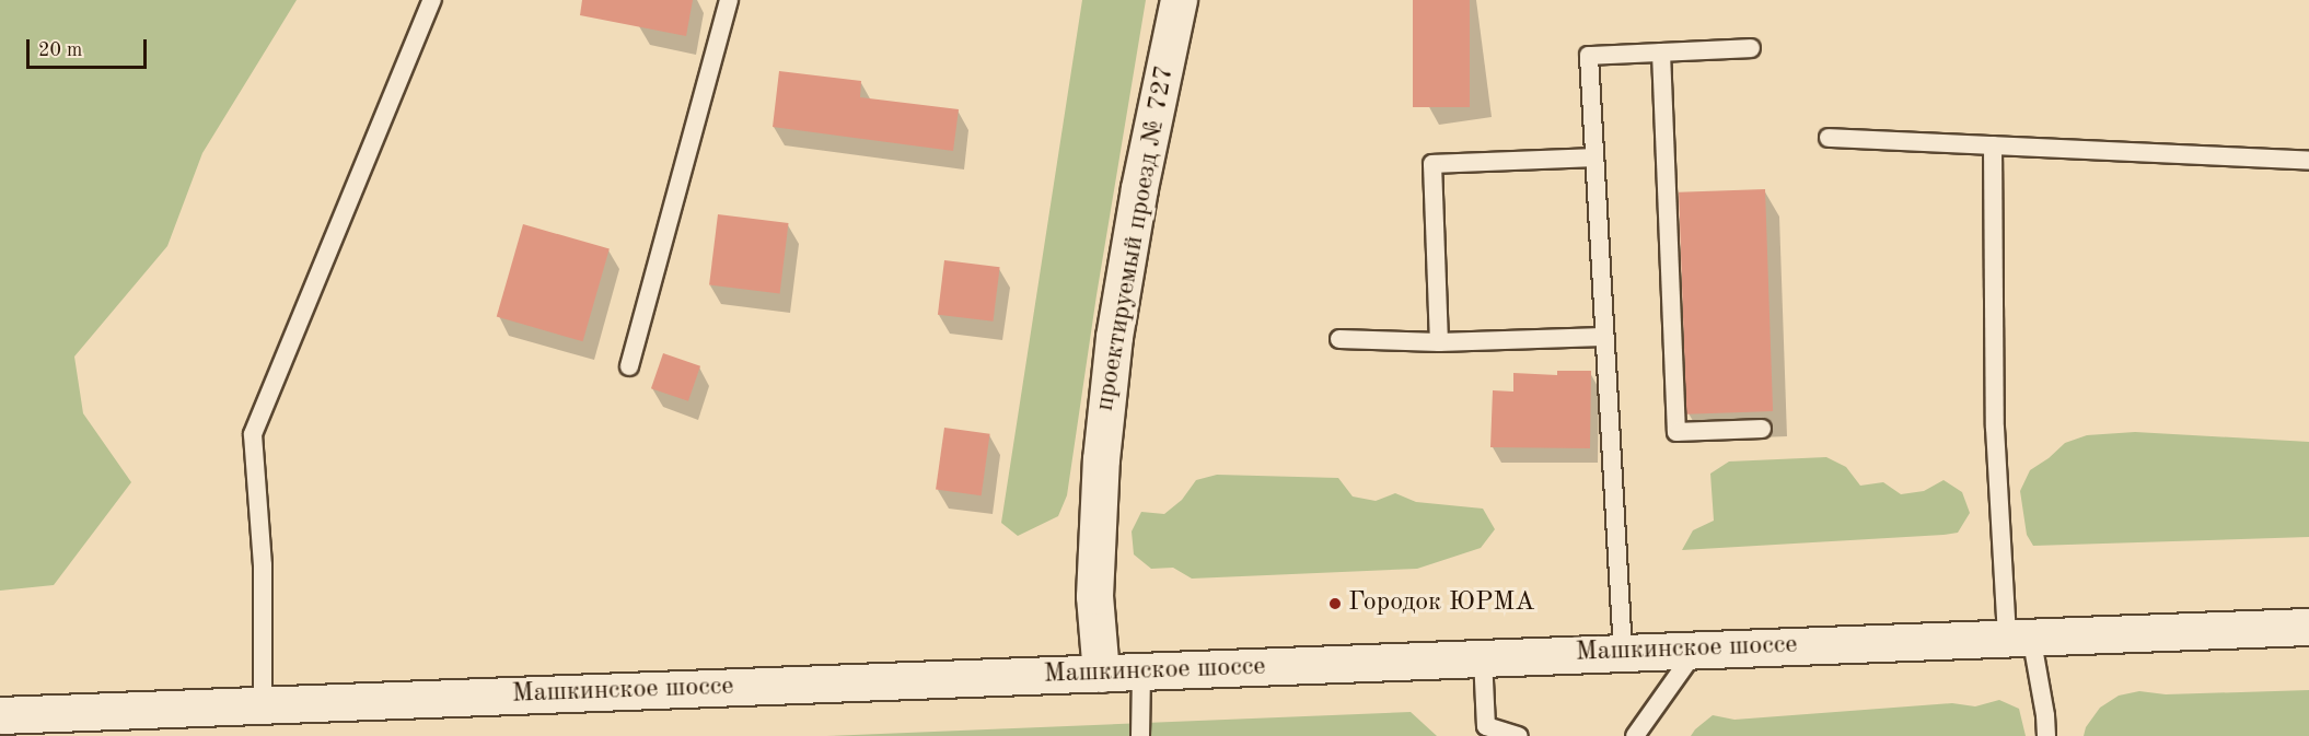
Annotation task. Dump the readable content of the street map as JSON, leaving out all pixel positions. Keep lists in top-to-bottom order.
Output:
{
  "streets": {
    "main road": ["проектируемый проезд № 727", "Машкинское шоссе"]
  },
  "crossings": [
    ["проектируемый проезд № 727", "Машкинское шоссе"]
  ],
  "places": ["Городок ЮРМА"],
  "scale_bar": "20 m"
}
